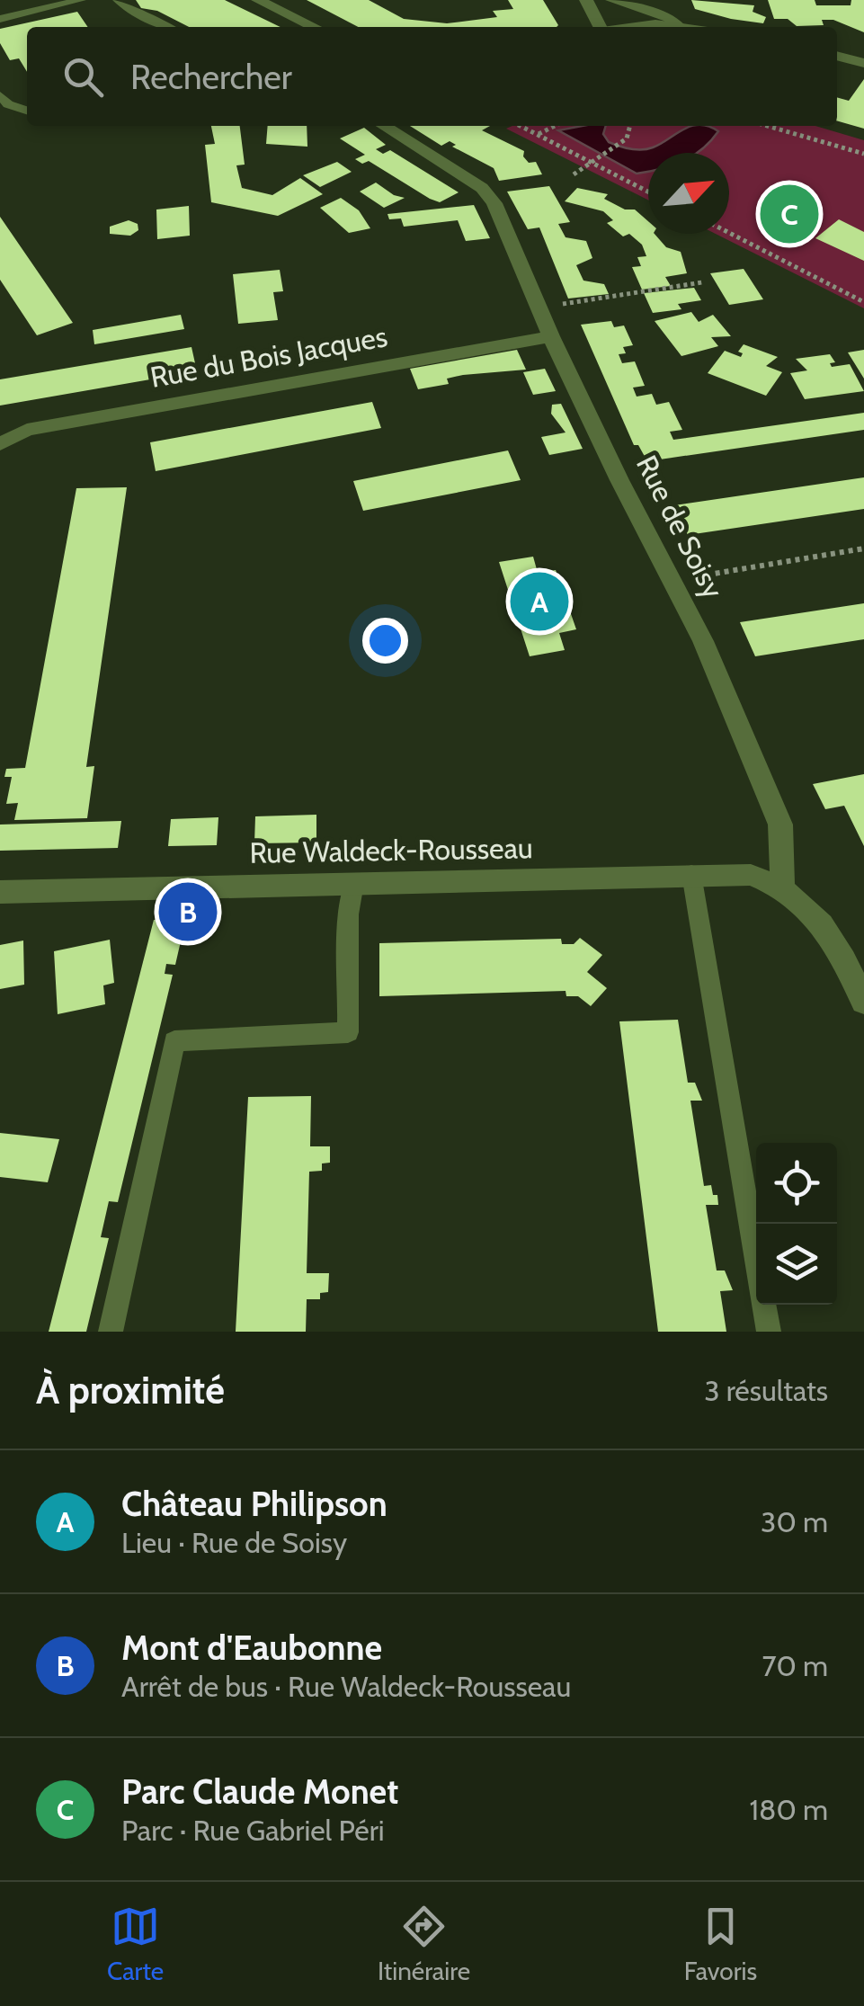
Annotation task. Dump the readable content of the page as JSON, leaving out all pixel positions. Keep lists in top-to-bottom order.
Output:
{
  "streets": {
    "street": ["Rue du Bois Jacques", "Rue de Soisy", "Rue Waldeck-Rousseau"]
  },
  "crossings": [
    ["Rue du Bois Jacques", "Rue de Soisy"],
    ["Rue de Soisy", "Rue Waldeck-Rousseau"]
  ],
  "north": "top right",
  "page": {
    "search": "Rechercher",
    "pins": ["C", "A", "B"],
    "heading": ["À proximité", "3 résultats"],
    "list": [
      {
        "mark": "A",
        "name": "Château Philipson",
        "note": "Lieu · Rue de Soisy",
        "value": "30 m"
      },
      {
        "mark": "B",
        "name": "Mont d'Eaubonne",
        "note": "Arrêt de bus · Rue Waldeck-Rousseau",
        "value": "70 m"
      },
      {
        "mark": "C",
        "name": "Parc Claude Monet",
        "note": "Parc · Rue Gabriel Péri",
        "value": "180 m"
      }
    ],
    "nav": ["Carte", "Itinéraire", "Favoris"]
  }
}
